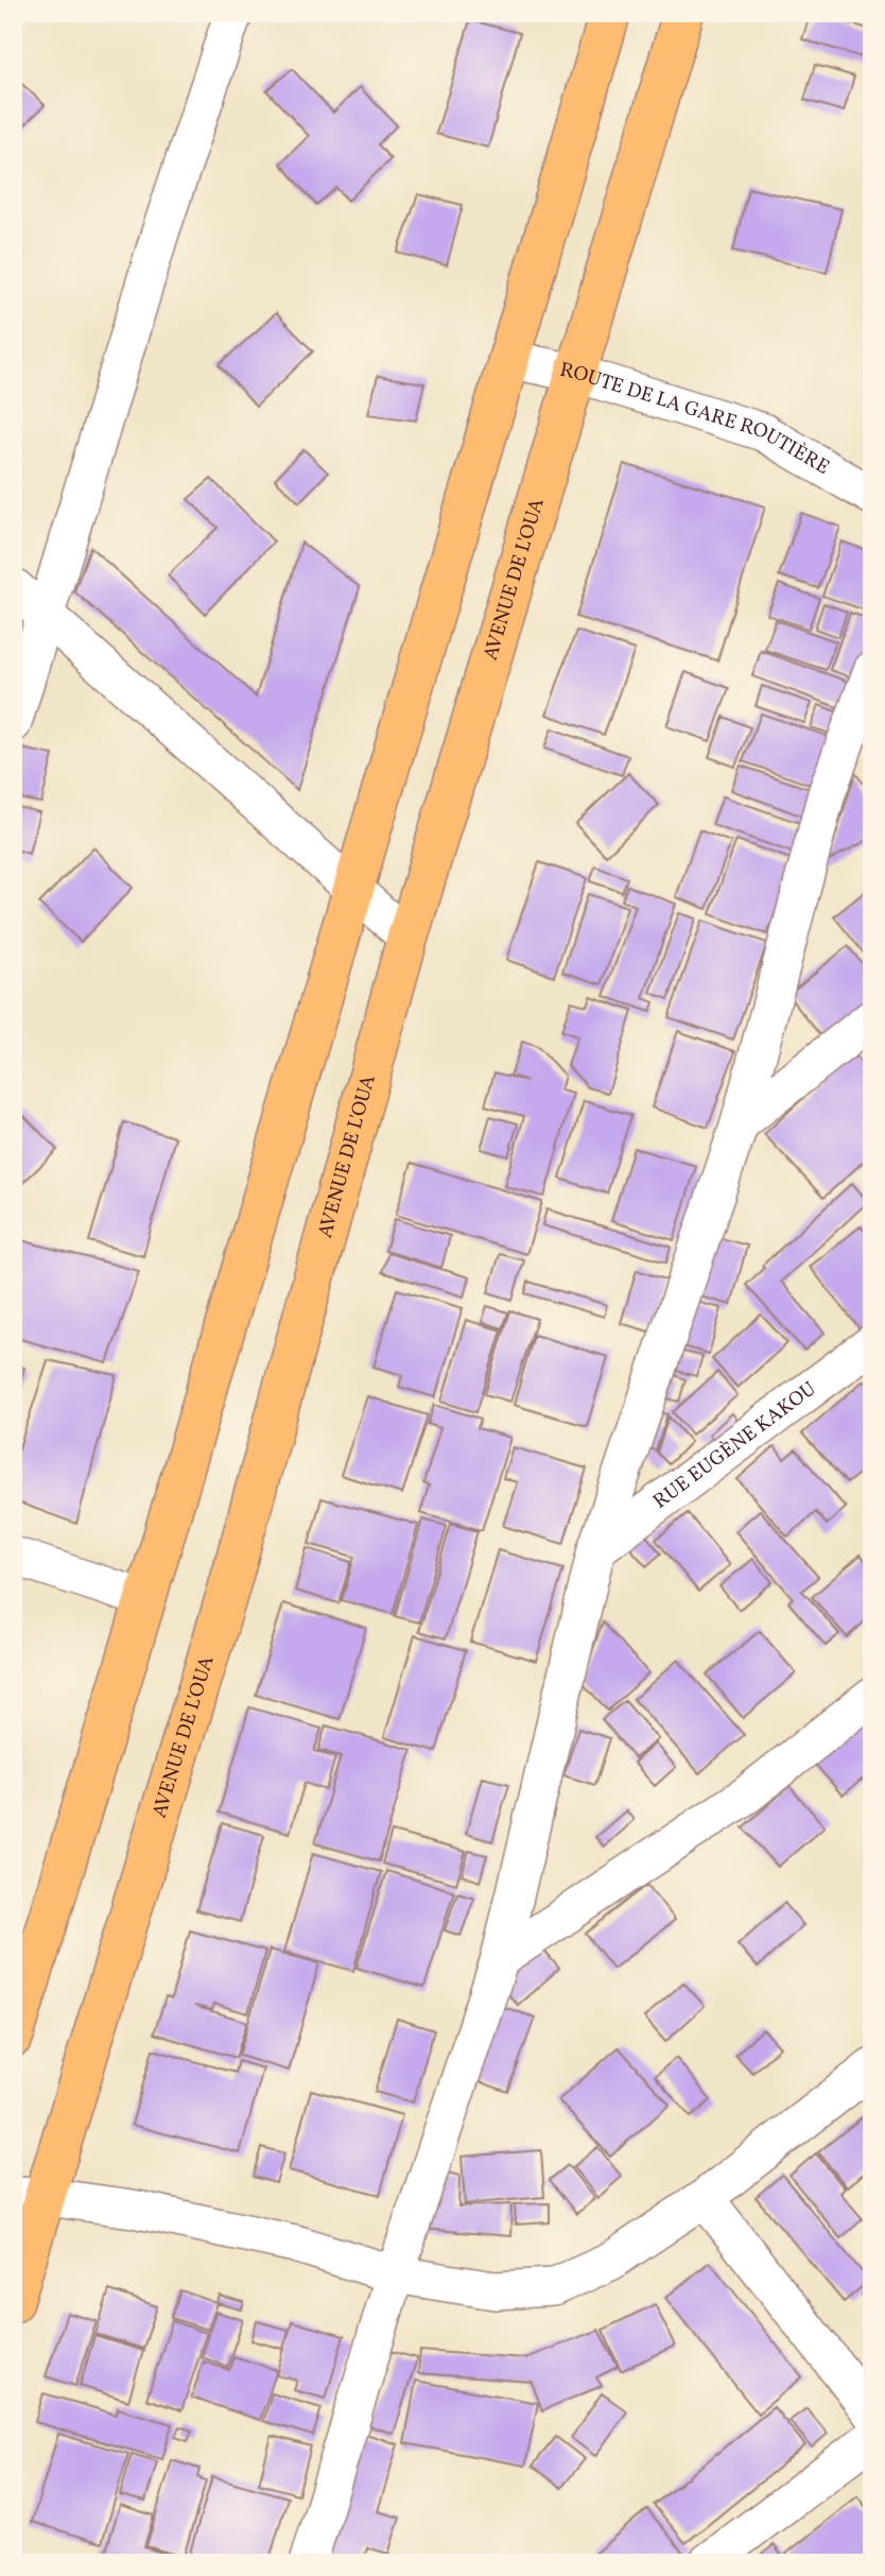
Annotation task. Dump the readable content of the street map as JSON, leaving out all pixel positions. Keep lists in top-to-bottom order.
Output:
{
  "streets": {
    "main road": ["AVENUE DE L'OUA"],
    "street": ["ROUTE DE LA GARE ROUTIÈRE", "RUE EUGÈNE KAKOU"]
  },
  "crossings": [
    ["ROUTE DE LA GARE ROUTIÈRE", "AVENUE DE L'OUA"]
  ]
}
